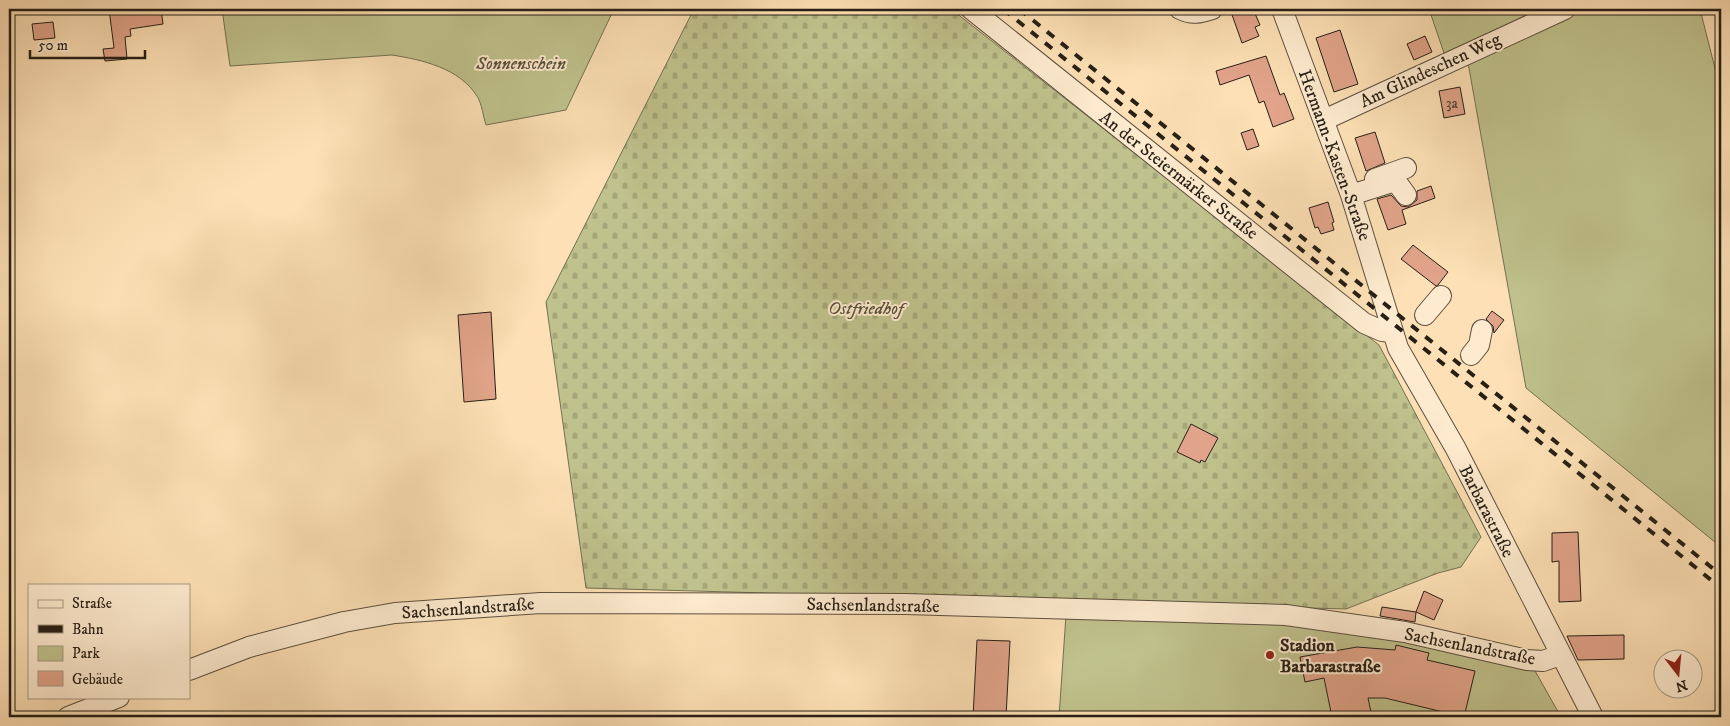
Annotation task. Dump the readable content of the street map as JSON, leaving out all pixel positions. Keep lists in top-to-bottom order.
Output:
{
  "streets": {
    "street": [
      "Am Glindeschen Weg",
      "Hermann-Kasten-Straße",
      "An der Steiermärker Straße",
      "Barbarastraße",
      "Sachsenlandstraße"
    ]
  },
  "crossings": [
    ["Am Glindeschen Weg", "Hermann-Kasten-Straße"],
    ["Hermann-Kasten-Straße", "Barbarastraße"],
    ["An der Steiermärker Straße", "Barbarastraße"],
    ["Barbarastraße", "Sachsenlandstraße"]
  ],
  "parks": ["Sonnenschein", "Ostfriedhof"],
  "places": ["Stadion Barbarastraße"],
  "house_numbers": ["3a"],
  "legend": [
    "Straße",
    "Bahn",
    "Park",
    "Gebäude"
  ],
  "scale_bar": "50 m",
  "north": "bottom"
}
